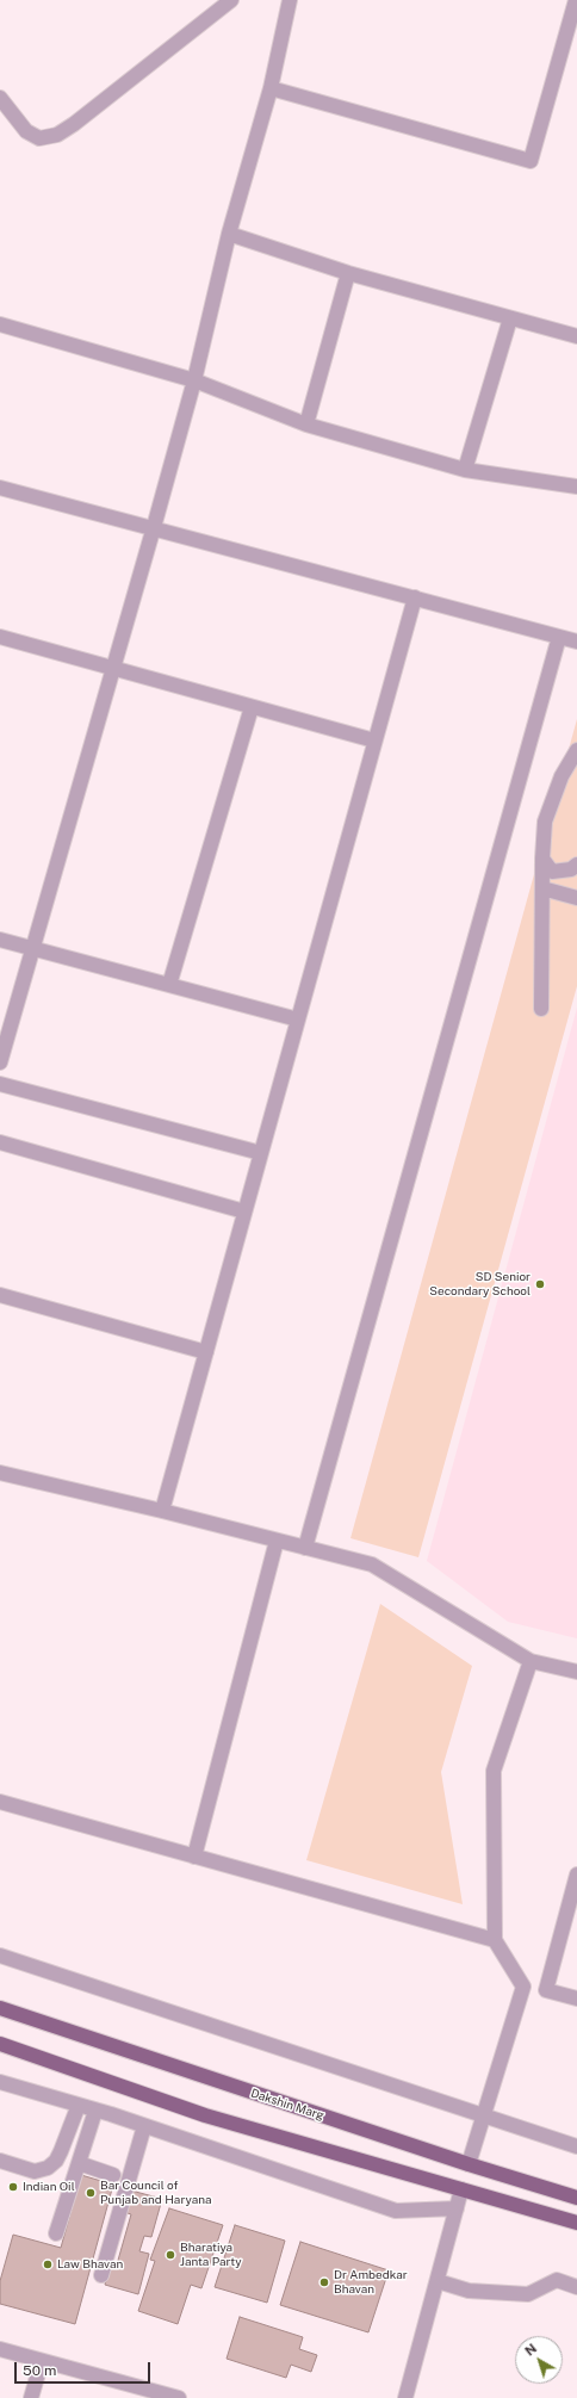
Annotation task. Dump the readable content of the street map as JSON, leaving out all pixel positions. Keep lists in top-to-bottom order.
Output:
{
  "streets": {
    "main road": ["Dakshin Marg"]
  },
  "places": [
    "SD Senior Secondary School",
    "Indian Oil",
    "Bar Council of Punjab and Haryana",
    "Bharatiya Janta Party",
    "Law Bhavan",
    "Dr Ambedkar Bhavan"
  ],
  "scale_bar": "50 m",
  "north": "top left"
}
